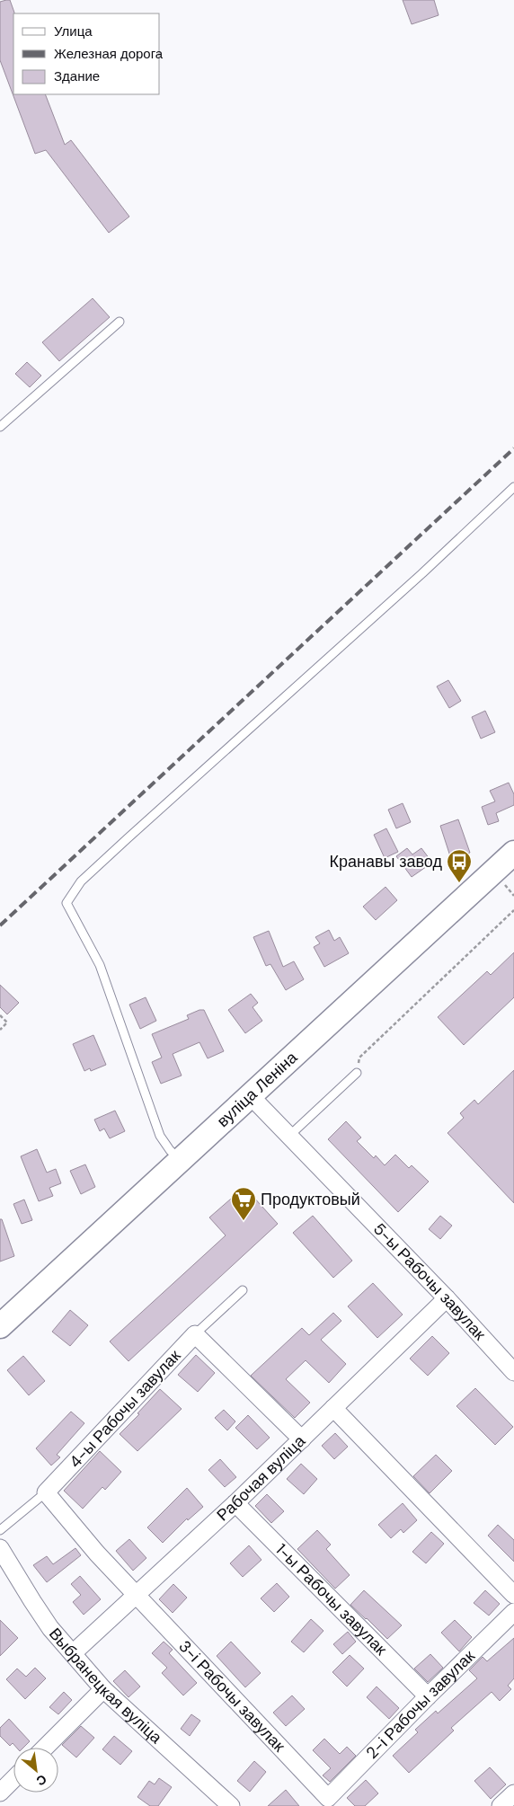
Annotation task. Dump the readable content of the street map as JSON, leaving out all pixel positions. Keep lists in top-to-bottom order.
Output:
{
  "streets": {
    "main road": ["вуліца Леніна"],
    "street": [
      "5-ы Рабочы завулак",
      "4-ы Рабочы завулак",
      "Рабочая вуліца",
      "1-ы Рабочы завулак",
      "Выбранецкая вуліца",
      "3-і Рабочы завулак",
      "2-і Рабочы завулак"
    ]
  },
  "crossings": [
    ["вуліца Леніна", "5-ы Рабочы завулак"],
    ["5-ы Рабочы завулак", "Рабочая вуліца"],
    ["Рабочая вуліца", "1-ы Рабочы завулак"],
    ["Рабочая вуліца", "Выбранецкая вуліца"],
    ["Рабочая вуліца", "3-і Рабочы завулак"],
    ["1-ы Рабочы завулак", "2-і Рабочы завулак"],
    ["3-і Рабочы завулак", "2-і Рабочы завулак"]
  ],
  "places": {
    "bus stop": ["Кранавы завод"],
    "supermarket": ["Продуктовый"]
  },
  "legend": ["Улица", "Железная дорога", "Здание"],
  "north": "bottom right"
}
